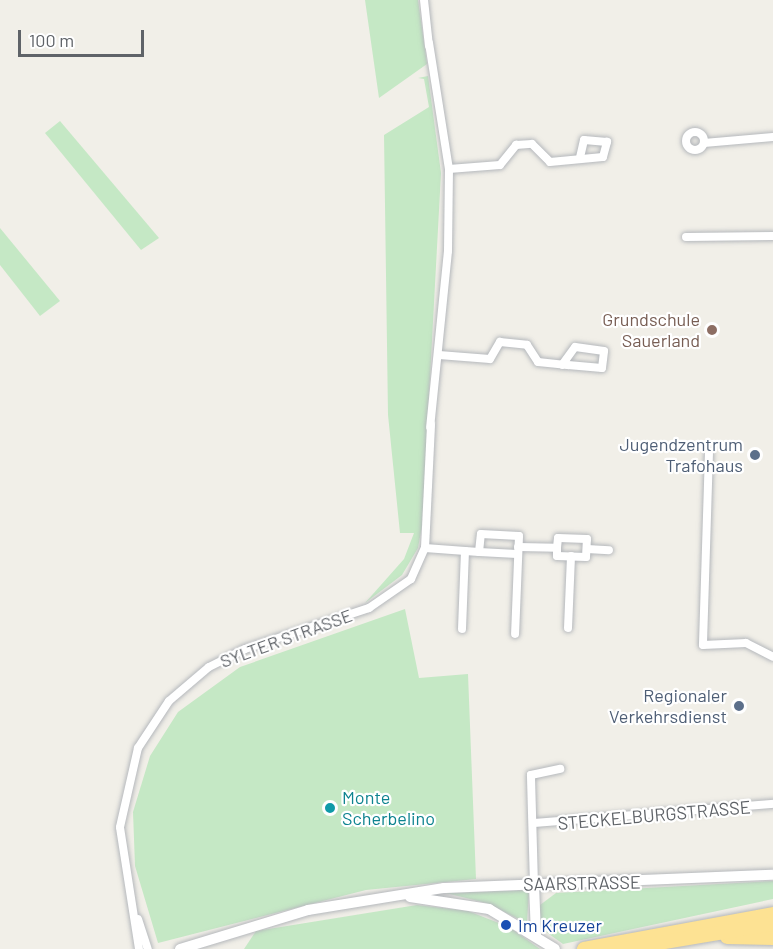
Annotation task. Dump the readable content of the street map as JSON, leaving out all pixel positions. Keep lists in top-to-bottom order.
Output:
{
  "streets": {
    "main road": ["SAARSTRASSE"],
    "street": ["SYLTER STRASSE", "STECKELBURGSTRASSE"]
  },
  "places": [
    "Grundschule Sauerland",
    "Jugendzentrum Trafohaus",
    "Regionaler Verkehrsdienst",
    "Monte Scherbelino",
    "Im Kreuzer"
  ],
  "scale_bar": "100 m"
}
